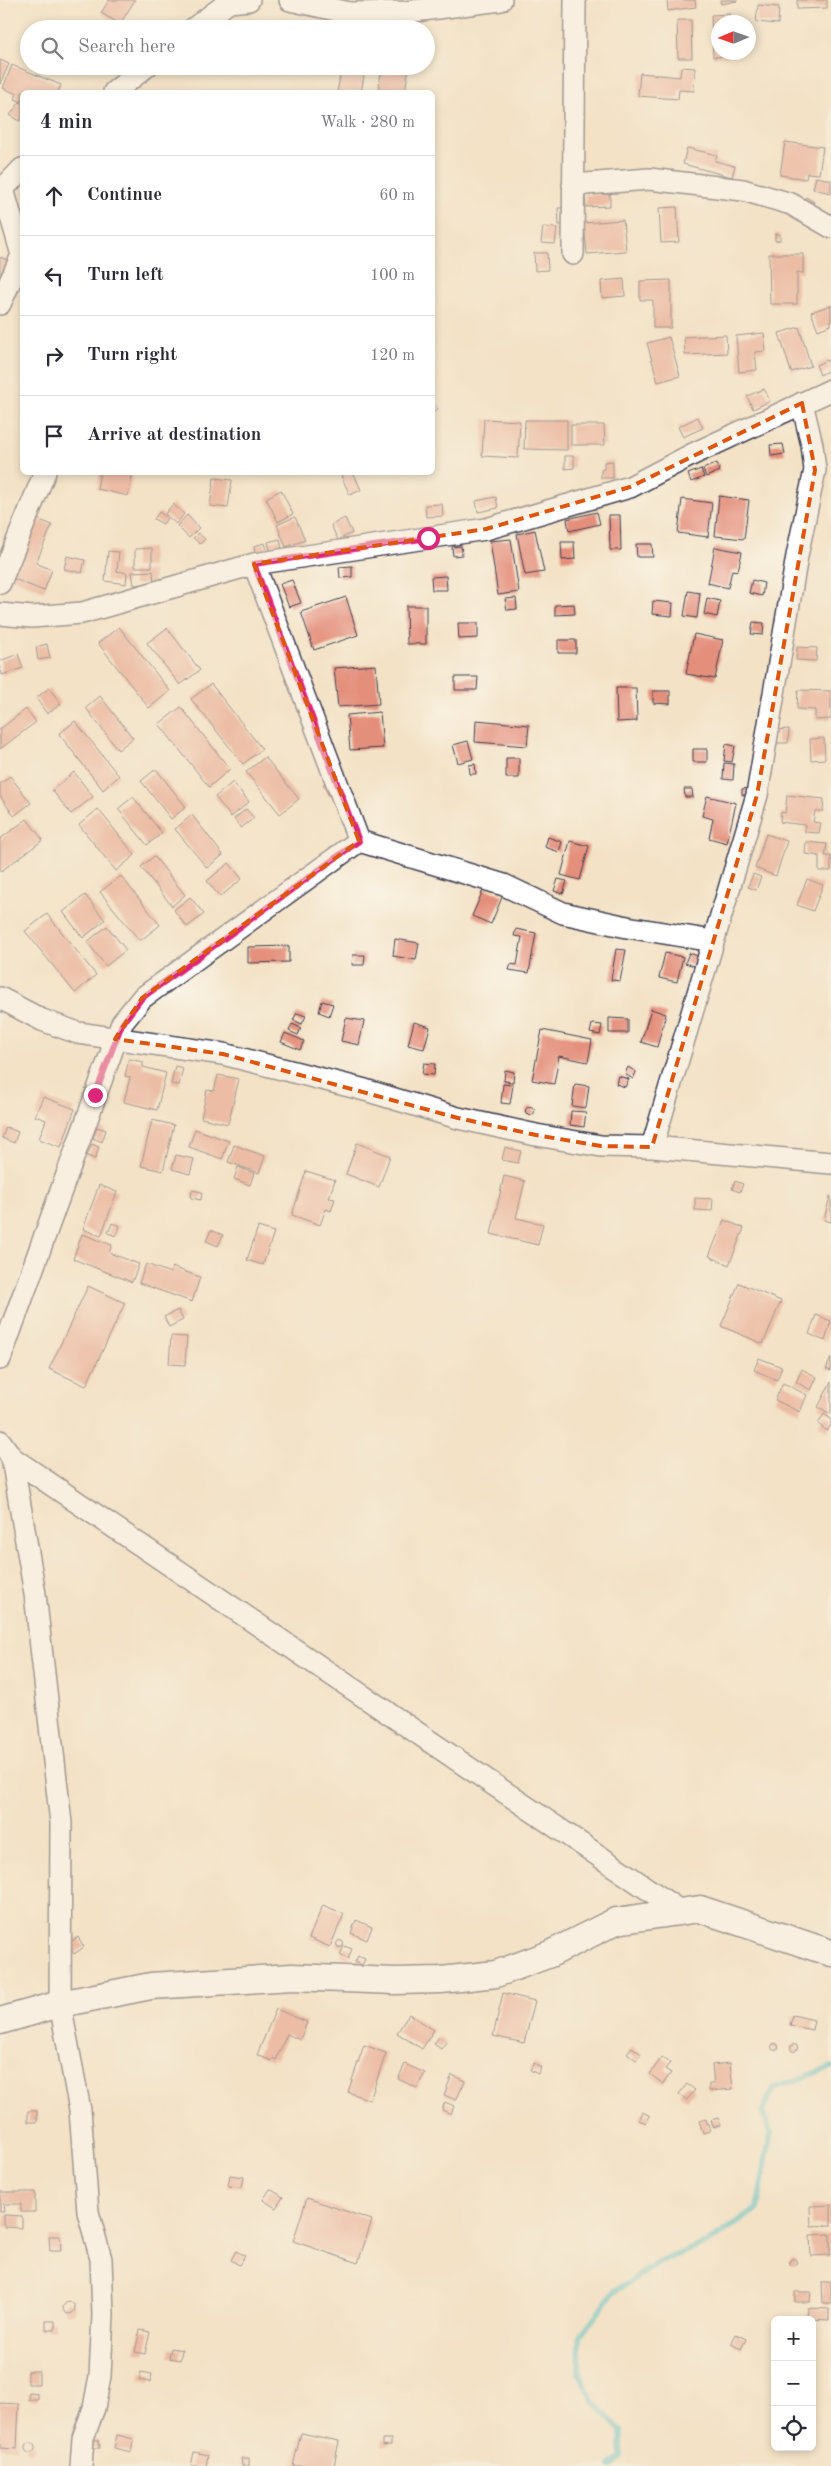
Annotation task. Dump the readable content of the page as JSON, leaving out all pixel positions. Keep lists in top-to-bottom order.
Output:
{
  "north": "left",
  "page": {
    "search": "Search here",
    "heading": ["4 min", "Walk · 280 m"],
    "list": [
      ["Continue", "60 m"],
      ["Turn left", "100 m"],
      ["Turn right", "120 m"],
      "Arrive at destination"
    ],
    "map_buttons": ["+", "−"]
  }
}
